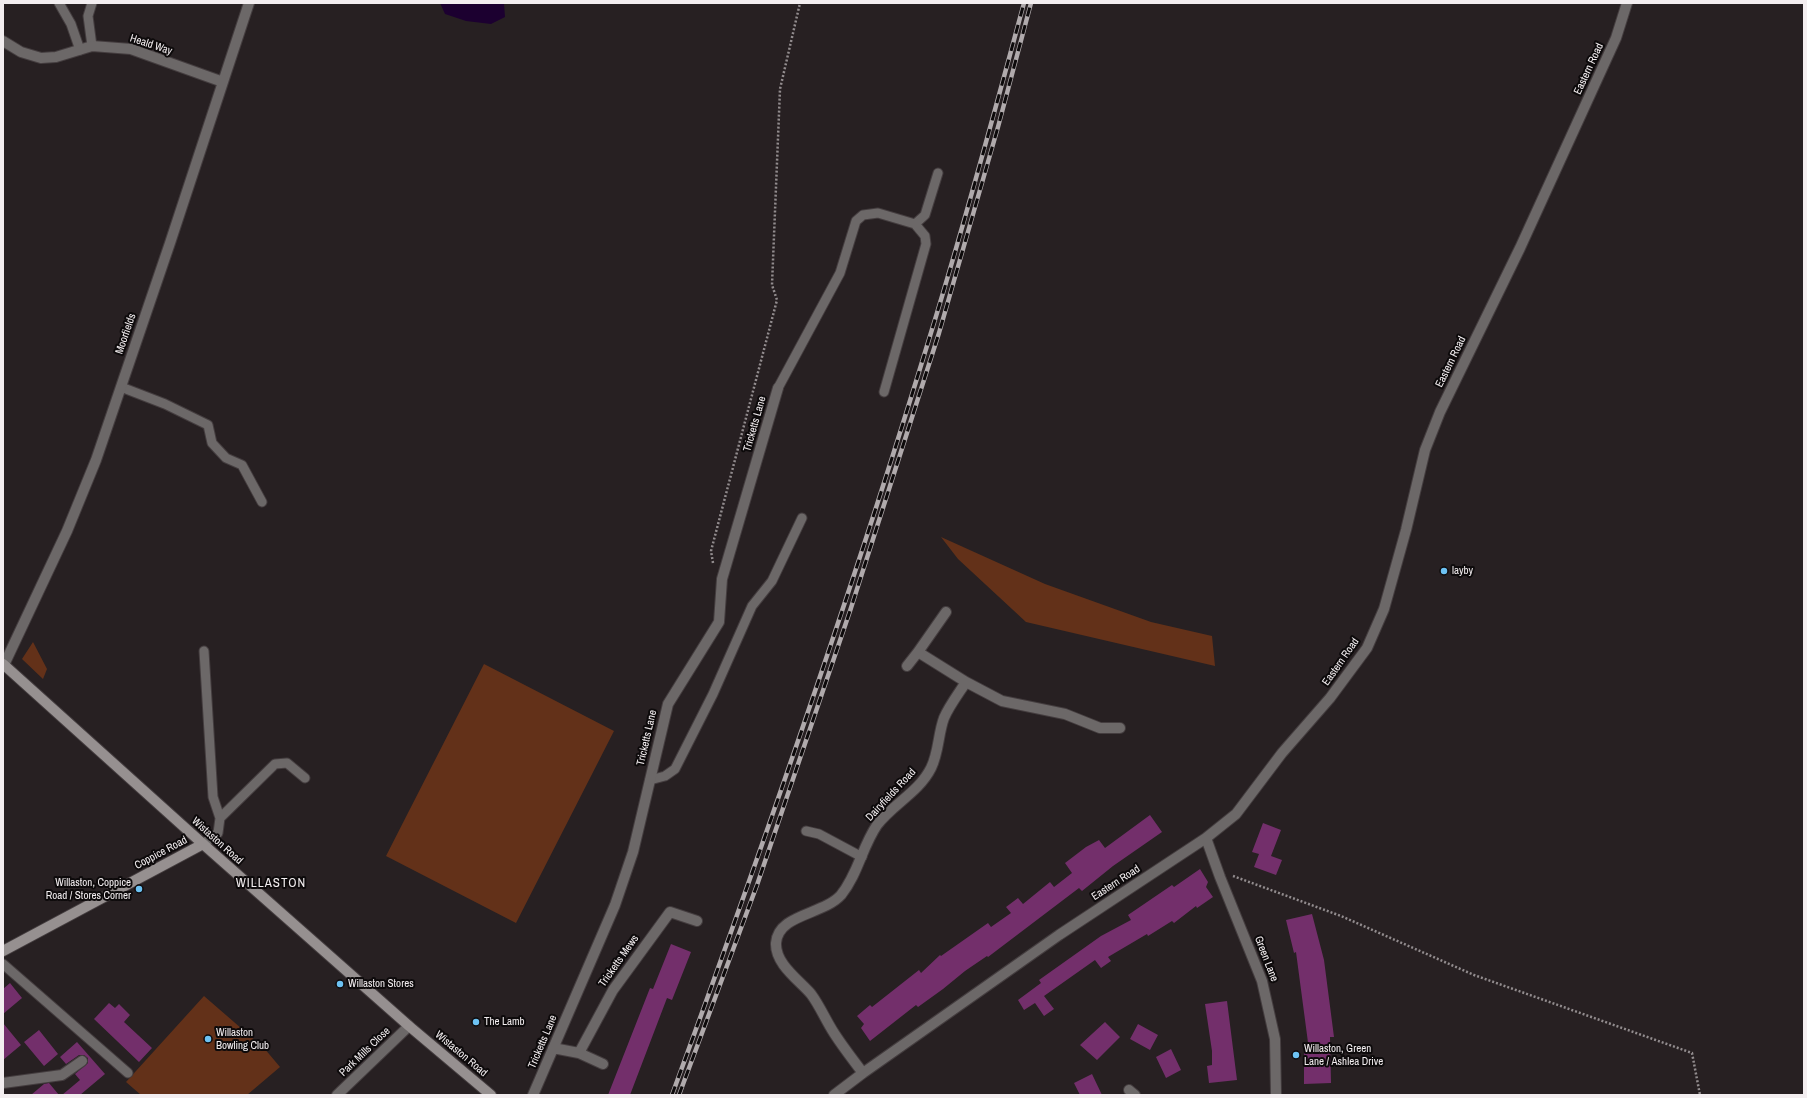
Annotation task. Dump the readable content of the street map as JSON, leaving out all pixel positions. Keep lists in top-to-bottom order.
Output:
{
  "streets": {
    "street": [
      "Heald Way",
      "Eastern Road",
      "Moorfields",
      "Tricketts Lane",
      "Dairyfields Road",
      "Wistaston Road",
      "Coppice Road",
      "Green Lane",
      "Tricketts Mews",
      "Park Mills Close"
    ]
  },
  "crossings": [
    ["Heald Way", "Moorfields"],
    ["Eastern Road", "Dairyfields Road"],
    ["Eastern Road", "Green Lane"],
    ["Moorfields", "Wistaston Road"],
    ["Wistaston Road", "Coppice Road"],
    ["Wistaston Road", "Park Mills Close"]
  ],
  "districts": ["WILLASTON"],
  "places": [
    "layby",
    "Willaston, Coppice Road / Stores Corner",
    "Willaston Stores",
    "The Lamb",
    "Willaston Bowling Club",
    "Willaston, Green Lane / Ashlea Drive"
  ]
}
